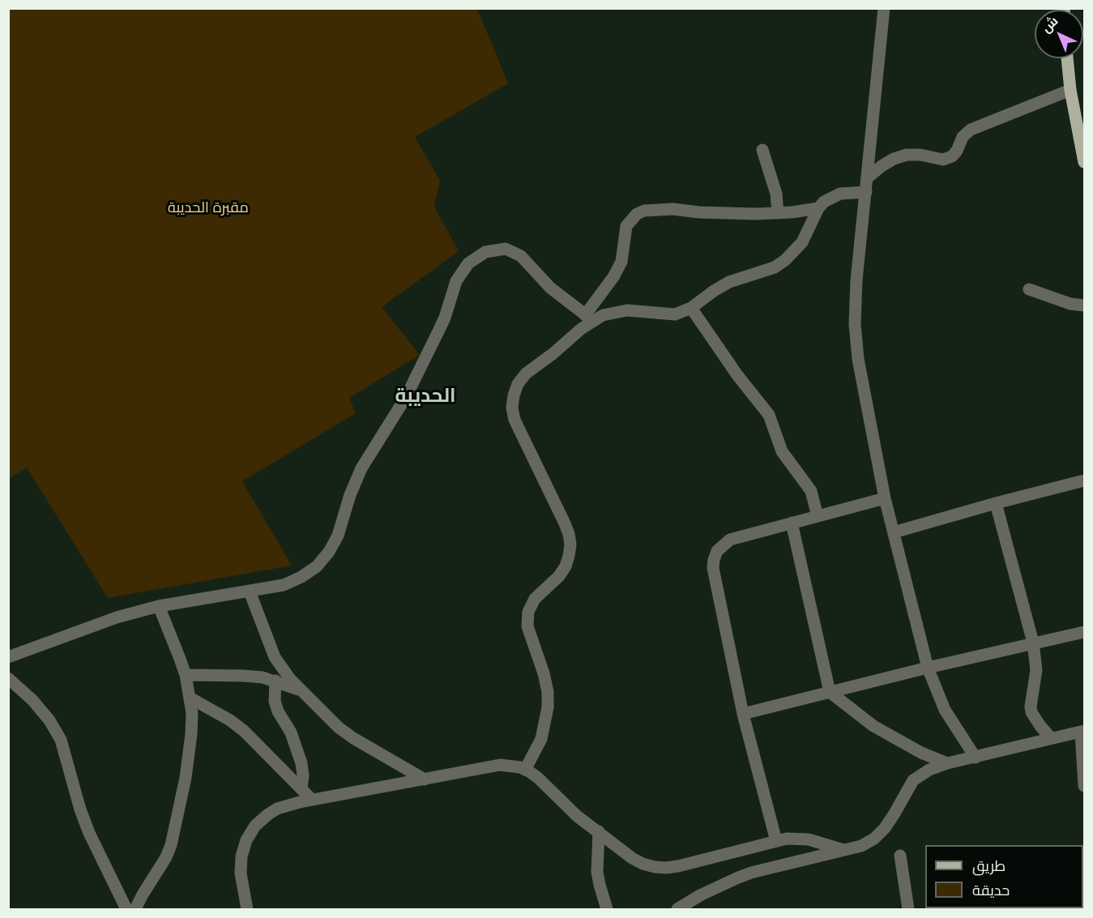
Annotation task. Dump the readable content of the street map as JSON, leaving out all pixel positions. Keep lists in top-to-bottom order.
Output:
{
  "districts": ["الحديبة"],
  "parks": ["مقبرة الحديبة"],
  "legend": ["طريق", "حديقة"],
  "north": "top left"
}
